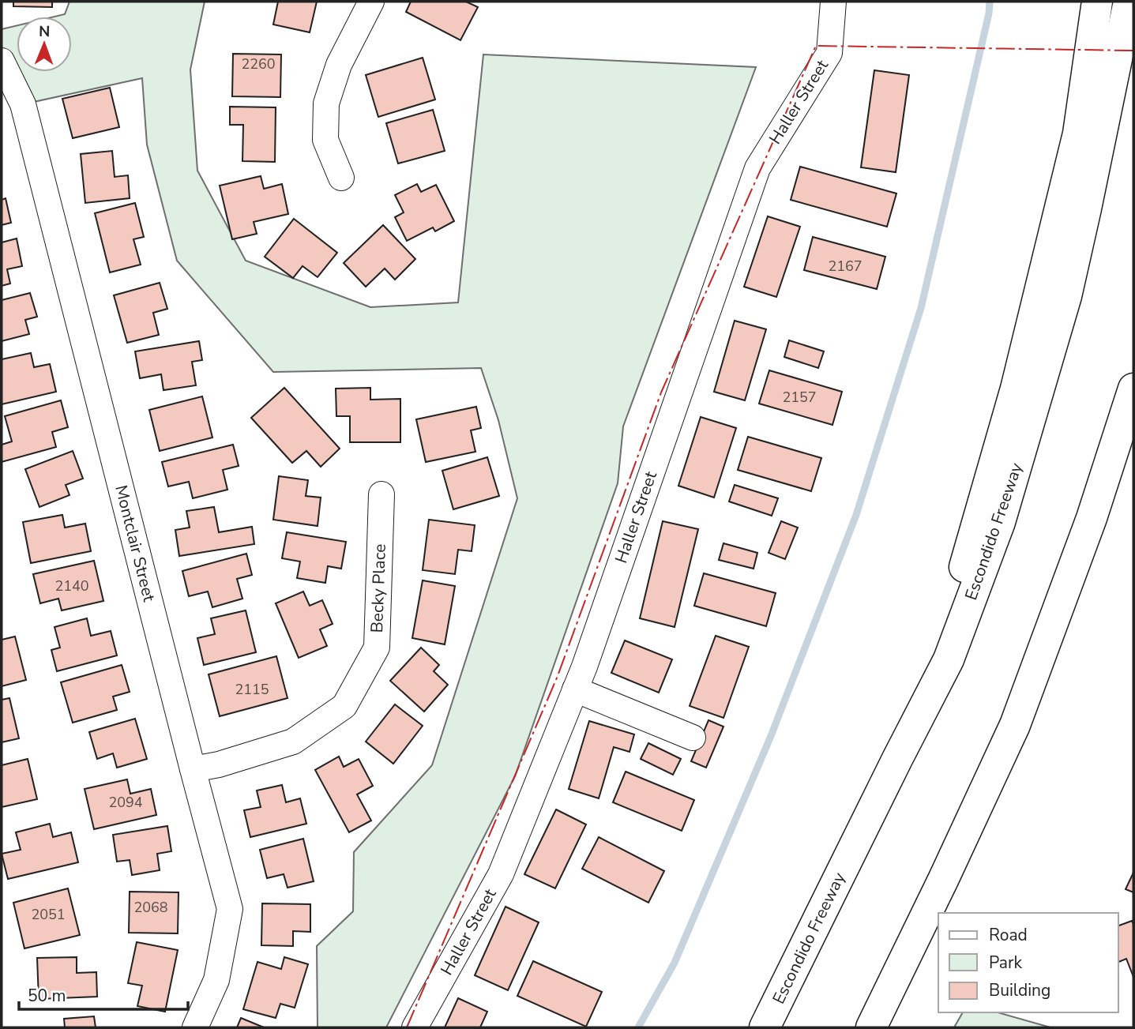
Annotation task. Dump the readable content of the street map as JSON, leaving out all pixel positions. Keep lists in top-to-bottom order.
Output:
{
  "streets": {
    "highway": ["Escondido Freeway"],
    "street": ["Haller Street", "Montclair Street", "Becky Place"]
  },
  "crossings": [
    ["Montclair Street", "Becky Place"]
  ],
  "house_numbers": [
    "2260",
    "2167",
    "2157",
    "2140",
    "2115",
    "2094",
    "2068",
    "2051"
  ],
  "legend": ["Road", "Park", "Building"],
  "scale_bar": "50 m",
  "north": "top"
}
